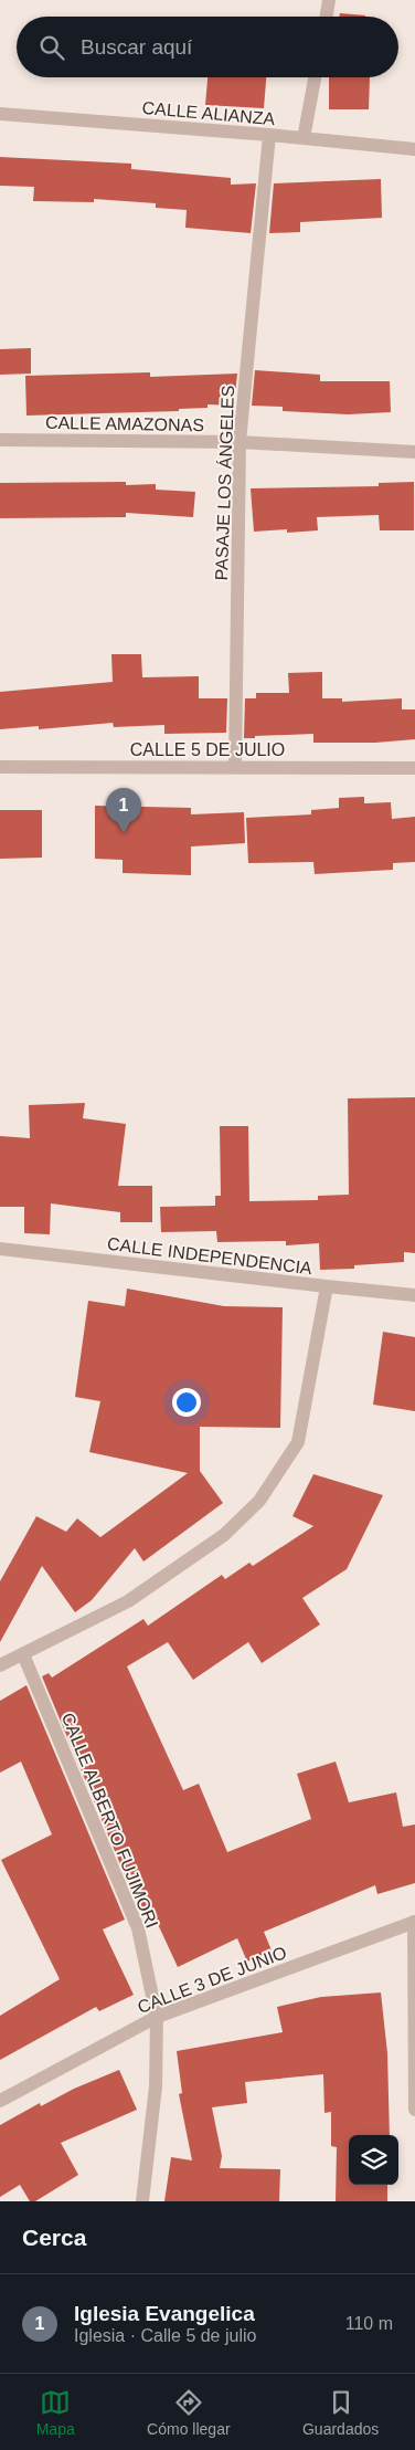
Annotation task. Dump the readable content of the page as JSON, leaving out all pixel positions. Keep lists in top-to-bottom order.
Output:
{
  "streets": {
    "street": [
      "CALLE ALIANZA",
      "CALLE AMAZONAS",
      "PASAJE LOS ÁNGELES",
      "CALLE 5 DE JULIO",
      "CALLE INDEPENDENCIA",
      "CALLE ALBERTO FUJIMORI",
      "CALLE 3 DE JUNIO"
    ]
  },
  "crossings": [
    ["CALLE ALIANZA", "PASAJE LOS ÁNGELES"],
    ["CALLE AMAZONAS", "PASAJE LOS ÁNGELES"],
    ["PASAJE LOS ÁNGELES", "CALLE 5 DE JULIO"],
    ["CALLE ALBERTO FUJIMORI", "CALLE 3 DE JUNIO"]
  ],
  "page": {
    "search": "Buscar aquí",
    "pins": "1",
    "heading": "Cerca",
    "list": [
      {
        "mark": "1",
        "name": "Iglesia Evangelica",
        "note": "Iglesia · Calle 5 de julio",
        "value": "110 m"
      }
    ],
    "nav": ["Mapa", "Cómo llegar", "Guardados"]
  }
}
